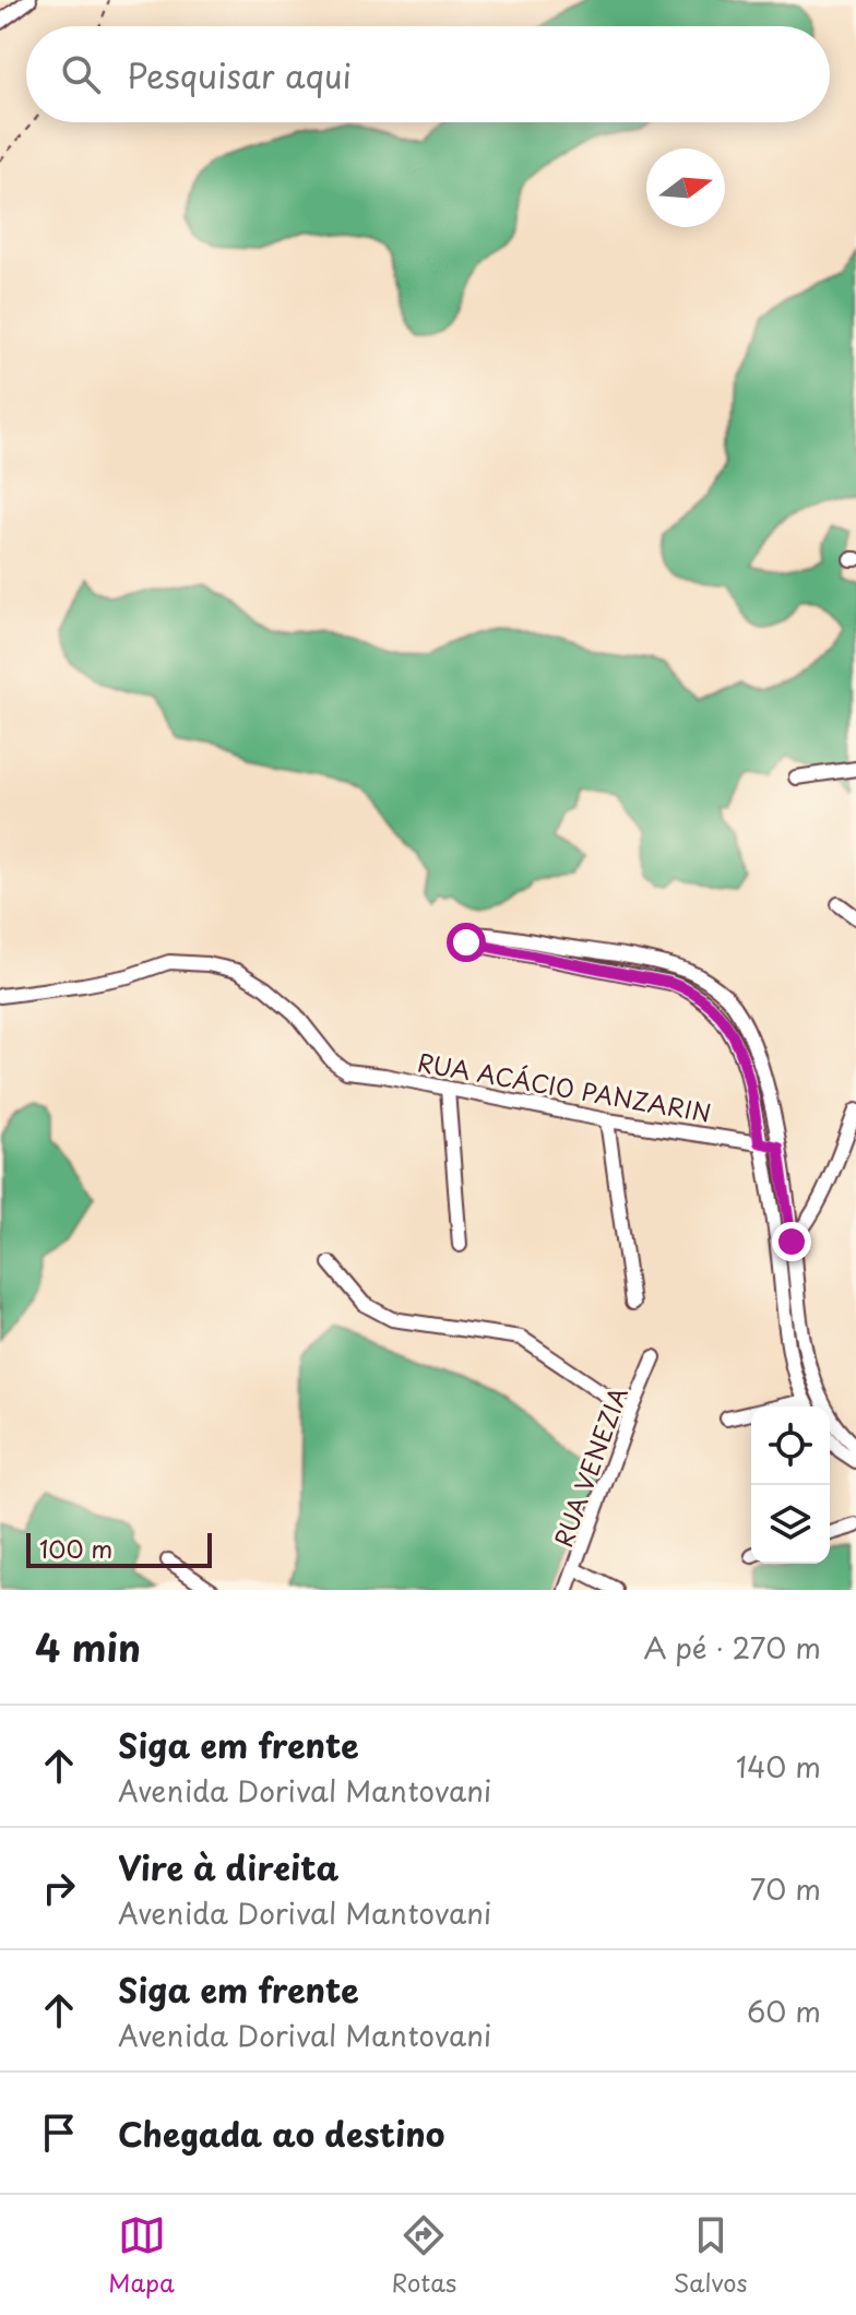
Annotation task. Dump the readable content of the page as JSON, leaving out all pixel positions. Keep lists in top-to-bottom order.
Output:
{
  "streets": {
    "street": ["RUA ACÁCIO PANZARIN", "RUA VENEZIA"]
  },
  "scale_bar": "100 m",
  "north": "right",
  "page": {
    "search": "Pesquisar aqui",
    "scale": "100 m",
    "heading": ["4 min", "A pé · 270 m"],
    "list": [
      ["Siga em frente", "Avenida Dorival Mantovani", "140 m"],
      ["Vire à direita", "Avenida Dorival Mantovani", "70 m"],
      ["Siga em frente", "Avenida Dorival Mantovani", "60 m"],
      "Chegada ao destino"
    ],
    "nav": ["Mapa", "Rotas", "Salvos"]
  }
}
